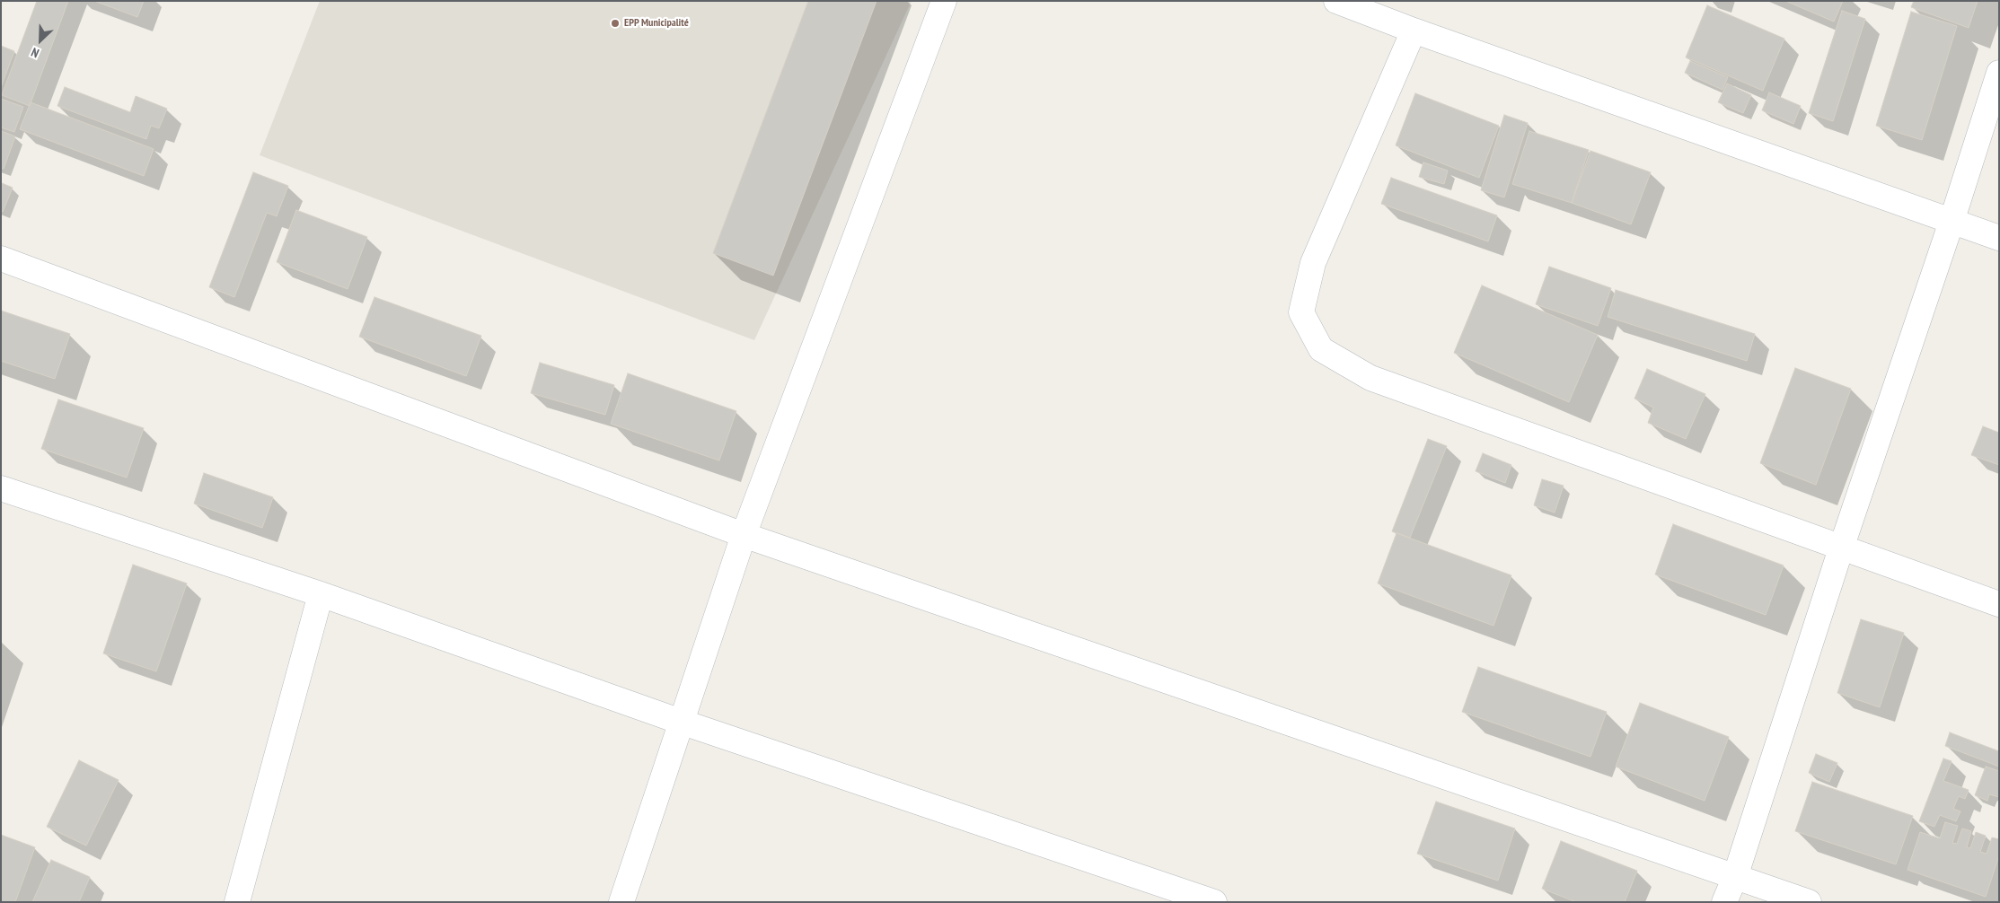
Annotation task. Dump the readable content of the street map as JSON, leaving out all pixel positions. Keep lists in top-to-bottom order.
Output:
{
  "places": ["EPP Municipalité"],
  "north": "bottom left"
}
